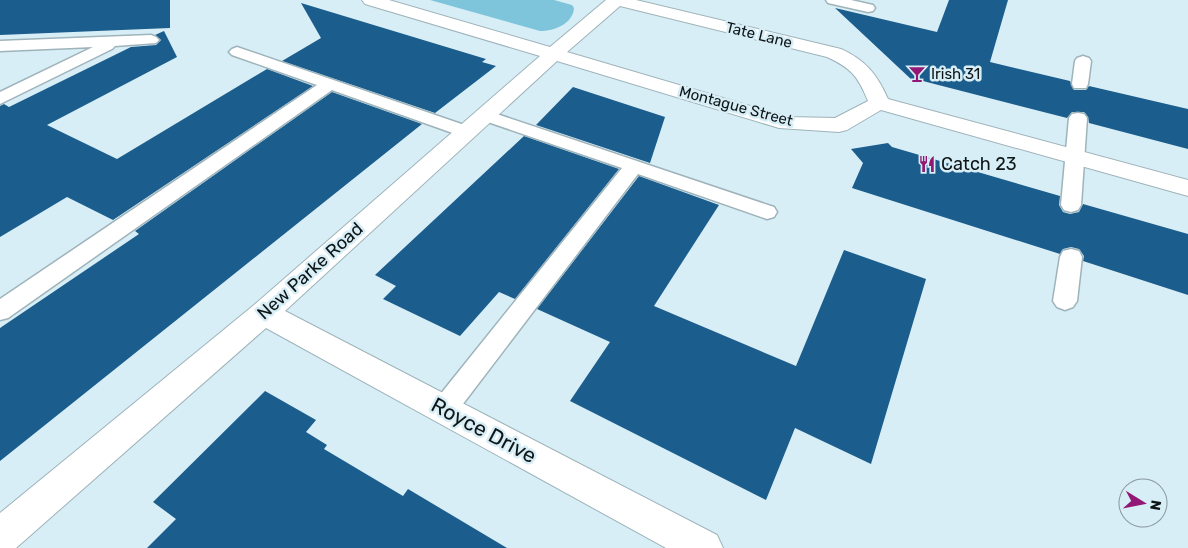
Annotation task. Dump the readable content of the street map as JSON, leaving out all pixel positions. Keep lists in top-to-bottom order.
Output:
{
  "streets": {
    "street": [
      "Tate Lane",
      "Montague Street",
      "New Parke Road",
      "Royce Drive"
    ]
  },
  "crossings": [
    ["Tate Lane", "Montague Street"],
    ["Tate Lane", "New Parke Road"],
    ["Montague Street", "New Parke Road"],
    ["New Parke Road", "Royce Drive"]
  ],
  "places": {
    "bar": ["Irish 31"],
    "restaurant": ["Catch 23"]
  },
  "north": "right"
}
